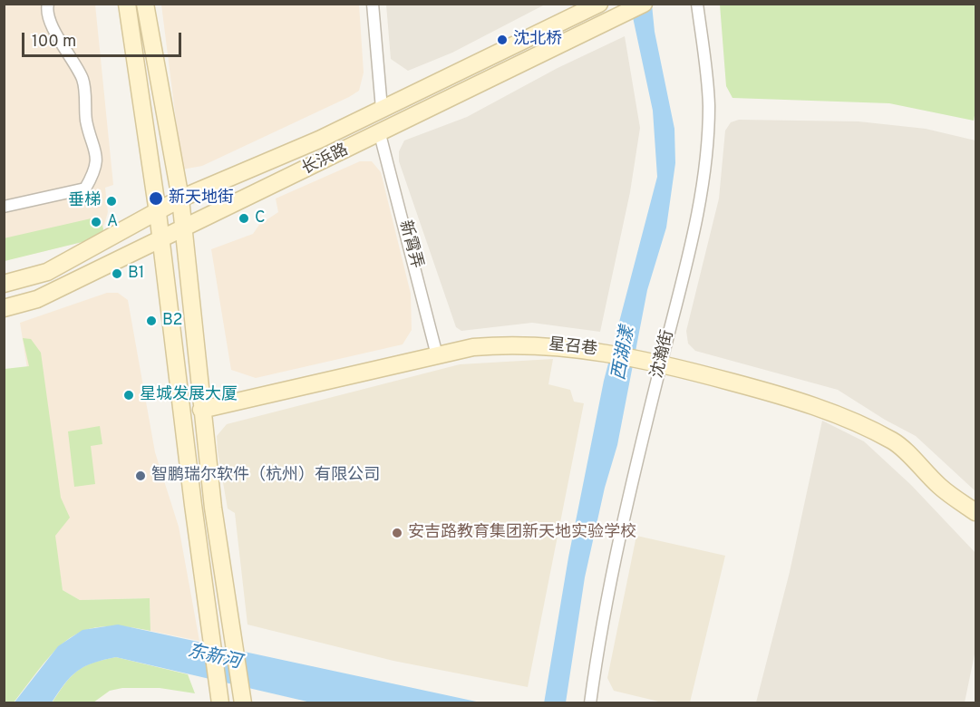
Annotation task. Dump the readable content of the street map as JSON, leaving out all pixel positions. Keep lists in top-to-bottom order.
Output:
{
  "streets": {
    "main road": ["长浜路", "星召巷"],
    "street": ["新霄弄", "沈瀚街"]
  },
  "crossings": [
    ["长浜路", "新霄弄"],
    ["新霄弄", "星召巷"],
    ["星召巷", "沈瀚街"]
  ],
  "water": ["西湖漾", "东新河"],
  "places": [
    "沈北桥",
    "新天地街",
    "垂梯",
    "C",
    "A",
    "B1",
    "B2",
    "星城发展大厦",
    "智鹏瑞尔软件（杭州）有限公司",
    "安吉路教育集团新天地实验学校"
  ],
  "scale_bar": "100 m"
}
